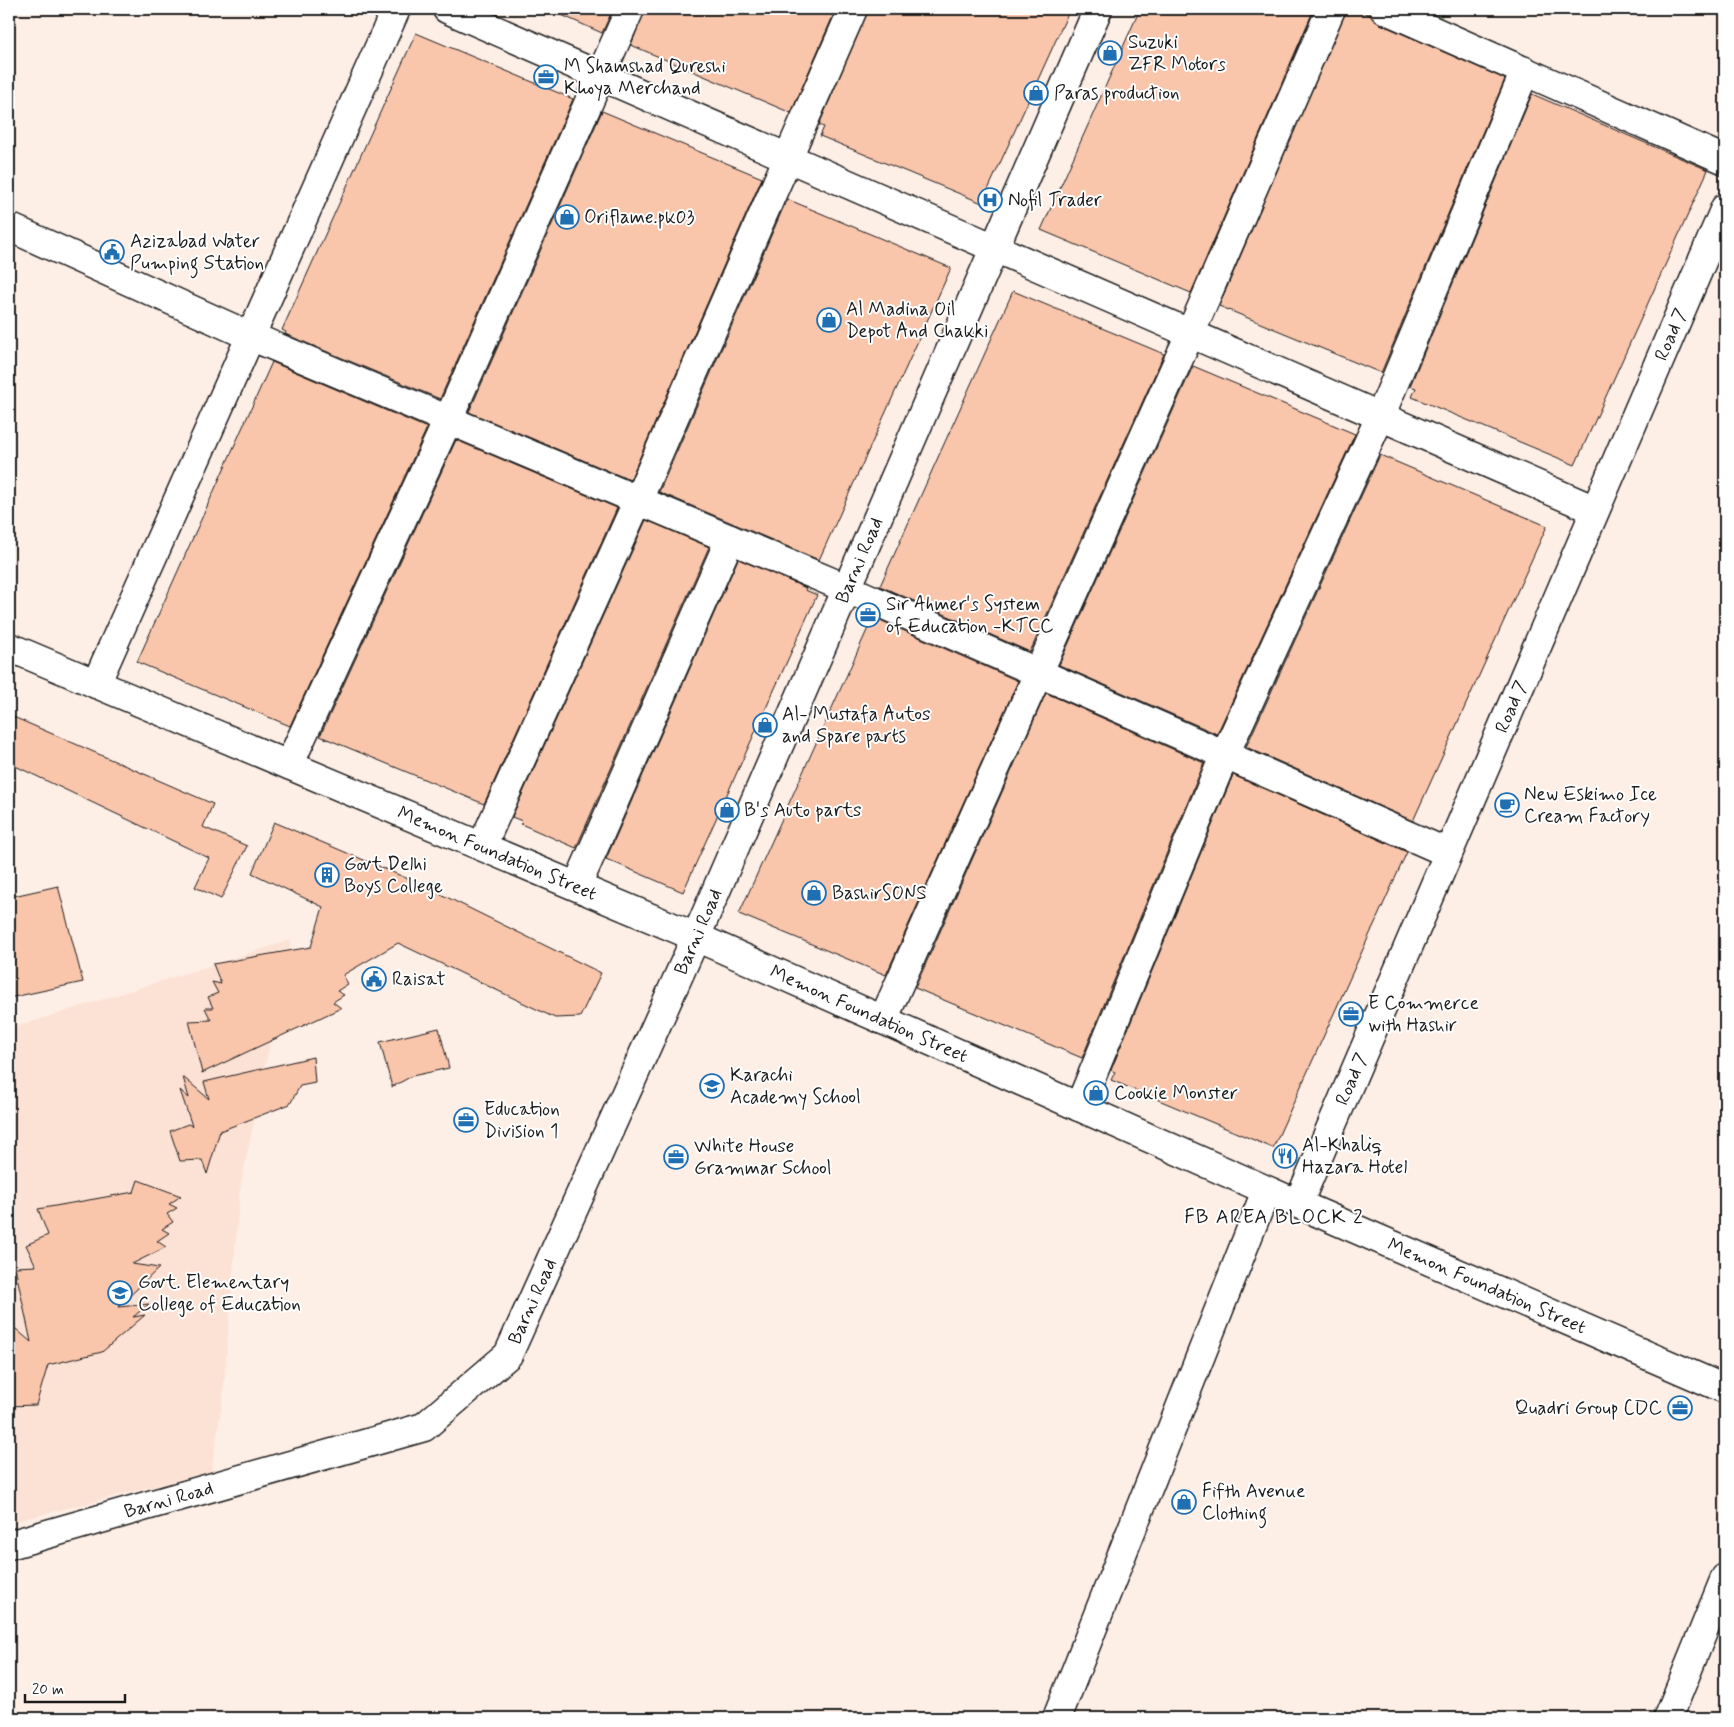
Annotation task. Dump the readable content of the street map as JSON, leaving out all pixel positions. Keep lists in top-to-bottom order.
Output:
{
  "streets": {
    "street": ["Road 7", "Barni Road", "Memon Foundation Street"]
  },
  "crossings": [
    ["Road 7", "Memon Foundation Street"],
    ["Barni Road", "Memon Foundation Street"]
  ],
  "districts": ["FB AREA BLOCK 2"],
  "places": {
    "shop": [
      "Suzuki ZFR Motors",
      "Paras production",
      "Oriflame.pk03",
      "Al Madina Oil Depot And Chakki",
      "Al- Mustafa Autos and Spare parts",
      "B's Auto parts",
      "BashirSONS",
      "Cookie Monster",
      "Fifth Avenue Clothing"
    ],
    "office": [
      "M Shamshad Qureshi Khoya Merchand",
      "Sir Ahmer's System of Education -KTCC",
      "E Commerce with Hashir",
      "Education Division 1",
      "White House Grammar School",
      "Quadri Group CDC"
    ],
    "hospital": ["Nofil Trader"],
    "public building": ["Azizabad Water Pumping Station", "Raisat"],
    "cafe": ["New Eskimo Ice Cream Factory"],
    "building": ["Govt Delhi Boys College"],
    "school or university": ["Karachi Academy School", "Govt. Elementary College of Education"],
    "restaurant": ["Al-Khaliq Hazara Hotel"]
  },
  "scale_bar": "20 m"
}
